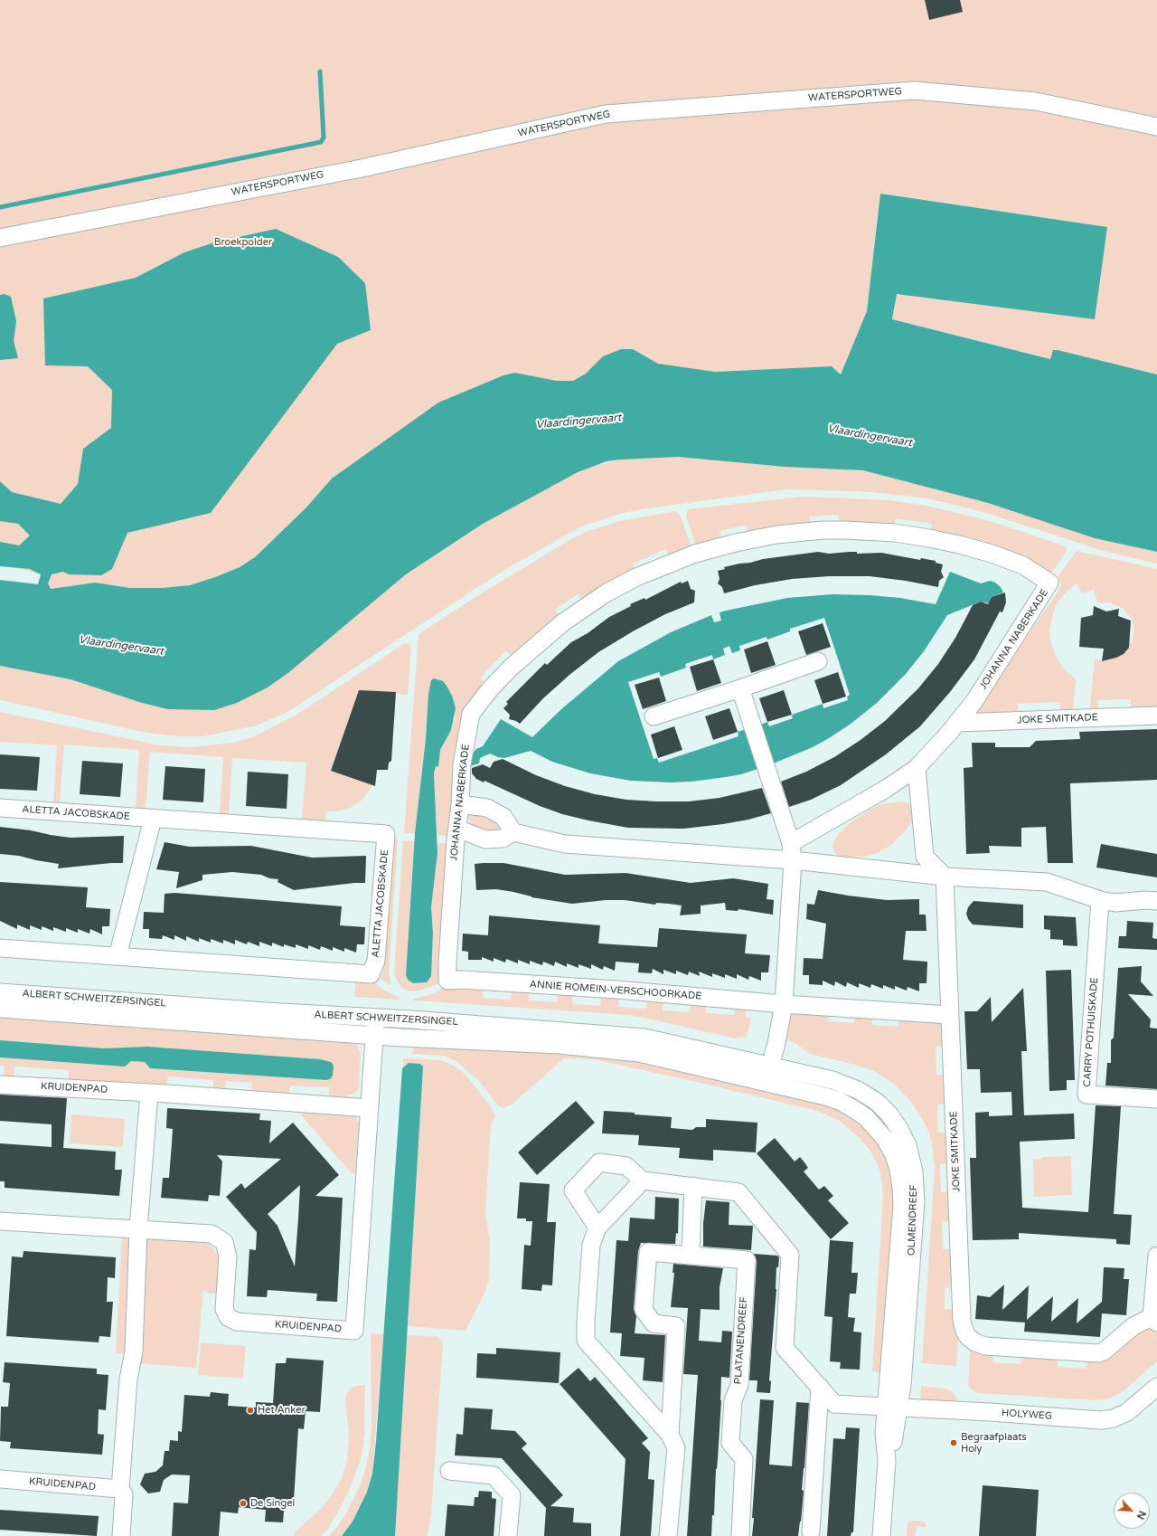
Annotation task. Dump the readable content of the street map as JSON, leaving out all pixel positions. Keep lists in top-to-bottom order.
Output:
{
  "streets": {
    "street": [
      "WATERSPORTWEG",
      "JOHANNA NABERKADE",
      "JOKE SMITKADE",
      "ALETTA JACOBSKADE",
      "ANNIE ROMEIN-VERSCHOORKADE",
      "ALBERT SCHWEITZERSINGEL",
      "CARRY POTHUISKADE",
      "KRUIDENPAD",
      "OLMENDREEF",
      "PLATANENDREEF",
      "HOLYWEG"
    ]
  },
  "crossings": [
    ["JOHANNA NABERKADE", "JOKE SMITKADE"],
    ["JOHANNA NABERKADE", "ANNIE ROMEIN-VERSCHOORKADE"],
    ["JOKE SMITKADE", "ANNIE ROMEIN-VERSCHOORKADE"],
    ["ALBERT SCHWEITZERSINGEL", "KRUIDENPAD"],
    ["ALBERT SCHWEITZERSINGEL", "OLMENDREEF"],
    ["OLMENDREEF", "HOLYWEG"]
  ],
  "water": ["Vlaardingervaart"],
  "parks": ["Broekpolder"],
  "places": ["Het Anker", "Begraafplaats Holy", "De Singel"],
  "north": "bottom right"
}
